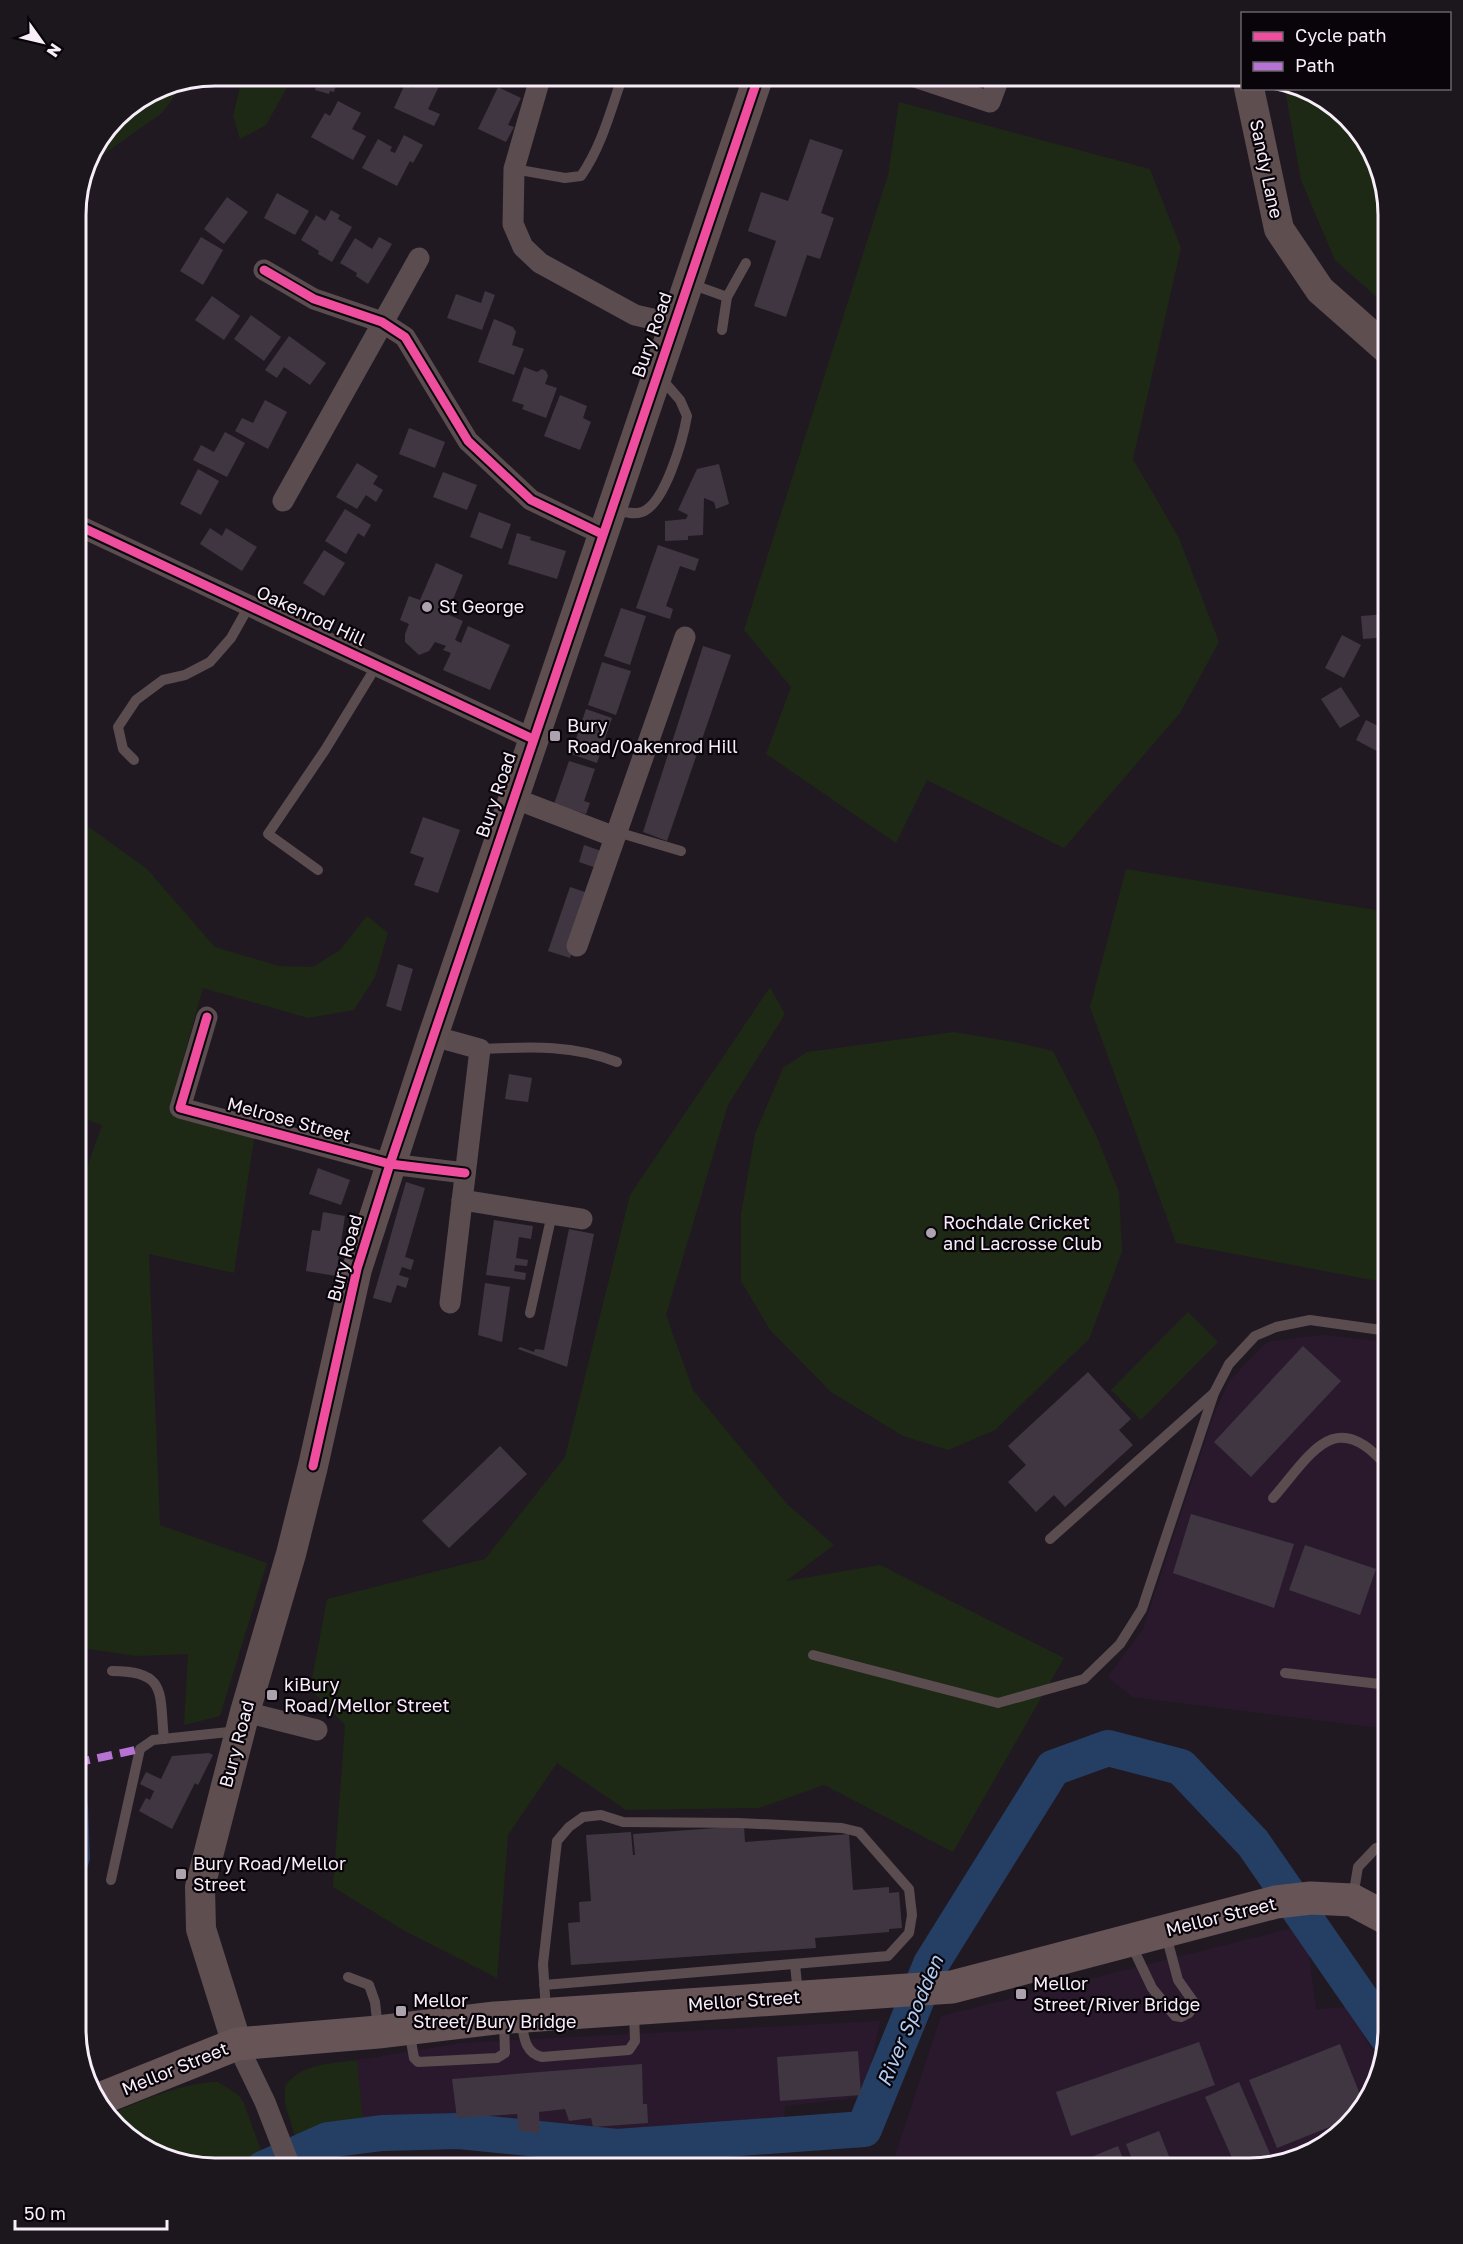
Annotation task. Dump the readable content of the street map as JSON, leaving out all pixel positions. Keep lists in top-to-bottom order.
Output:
{
  "streets": {
    "main road": ["Sandy Lane", "Bury Road", "Mellor Street"],
    "street": ["Oakenrod Hill", "Melrose Street"]
  },
  "crossings": [
    ["Bury Road", "Oakenrod Hill"],
    ["Bury Road", "Melrose Street"],
    ["Bury Road", "Mellor Street"]
  ],
  "water": ["River Spodden"],
  "places": {
    "other": ["St George", "Rochdale Cricket and Lacrosse Club"],
    "transit": [
      "Bury Road/Oakenrod Hill",
      "kiBury Road/Mellor Street",
      "Bury Road/Mellor Street",
      "Mellor Street/River Bridge",
      "Mellor Street/Bury Bridge"
    ]
  },
  "legend": ["Cycle path", "Path"],
  "scale_bar": "50 m",
  "north": "bottom right"
}
